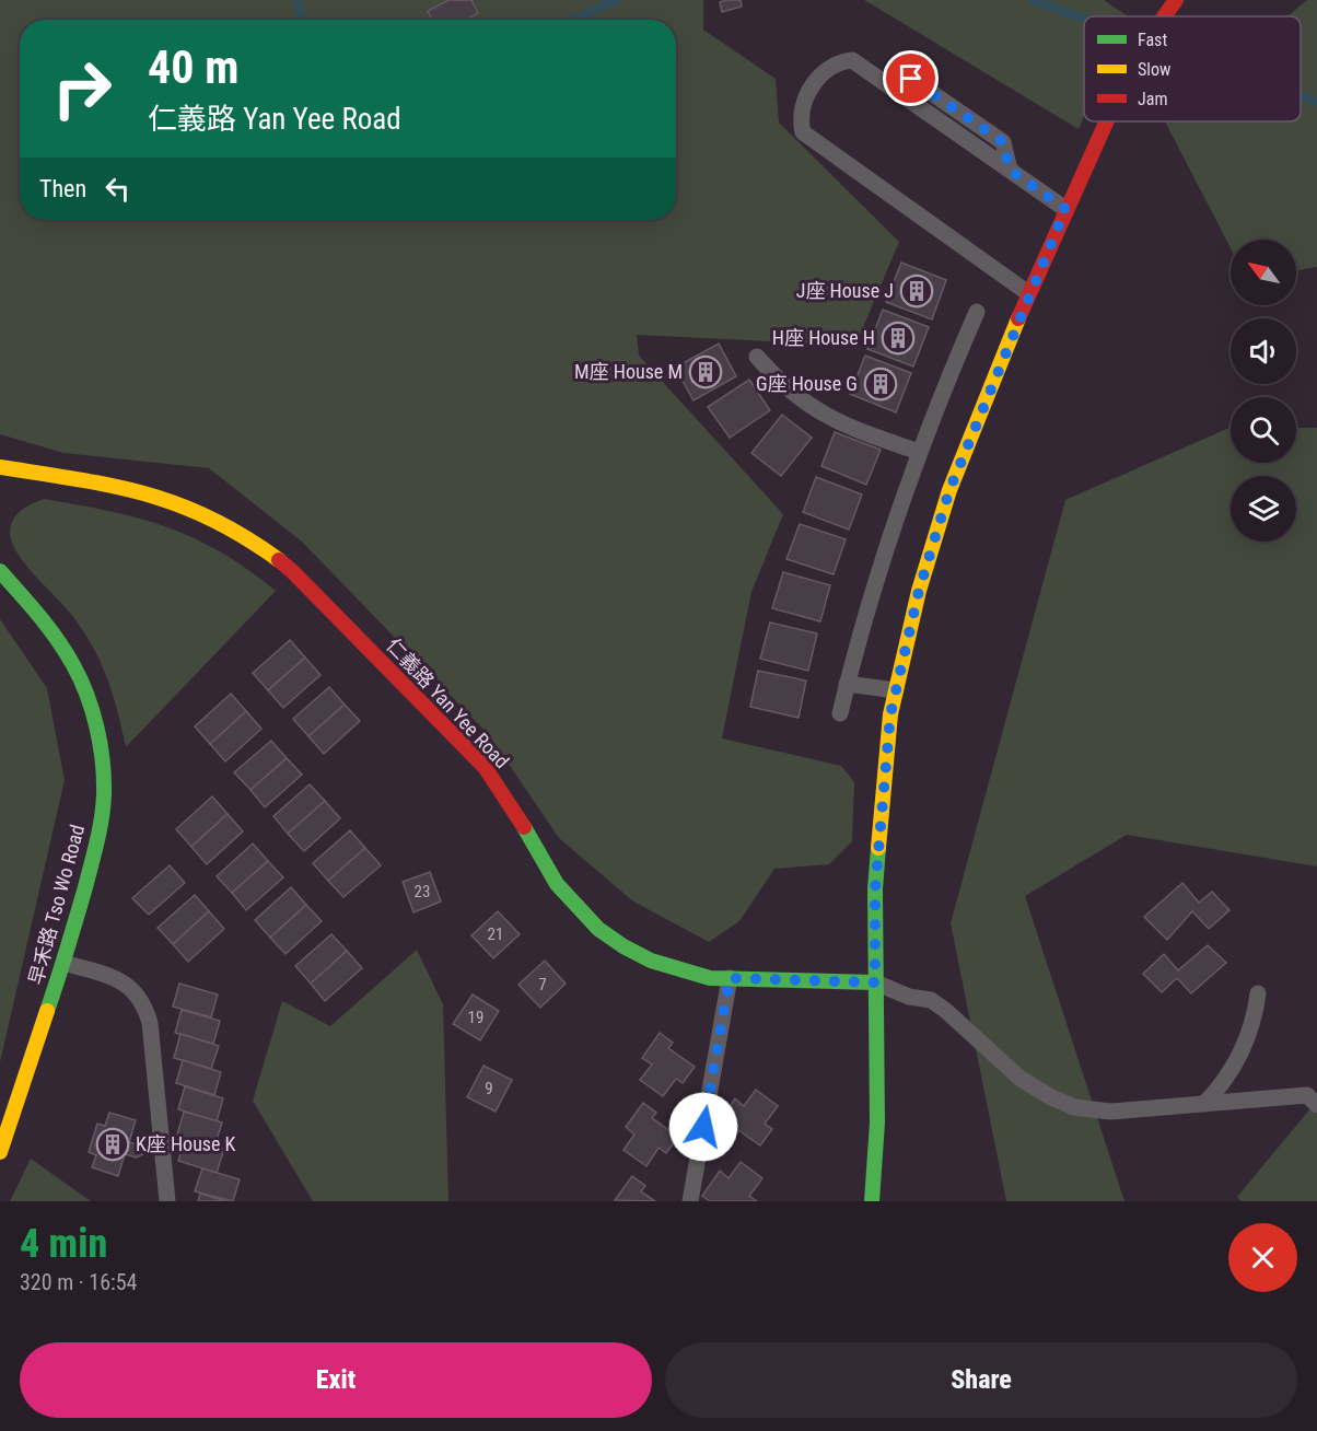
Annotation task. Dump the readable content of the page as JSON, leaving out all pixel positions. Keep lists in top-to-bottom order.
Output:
{
  "streets": {
    "street": ["仁義路 Yan Yee Road", "早禾路 Tso Wo Road"]
  },
  "places": {
    "building": [
      "J座 House J",
      "H座 House H",
      "M座 House M",
      "G座 House G",
      "K座 House K"
    ]
  },
  "house_numbers": [
    "23",
    "21",
    "7",
    "19",
    "9"
  ],
  "legend": ["Fast", "Slow", "Jam"],
  "north": "top left",
  "page": {
    "turn": ["40 m", "仁義路 Yan Yee Road"],
    "then": "Then",
    "heading": ["4 min", "320 m · 16:54"],
    "buttons": ["Exit", "Share"]
  }
}
